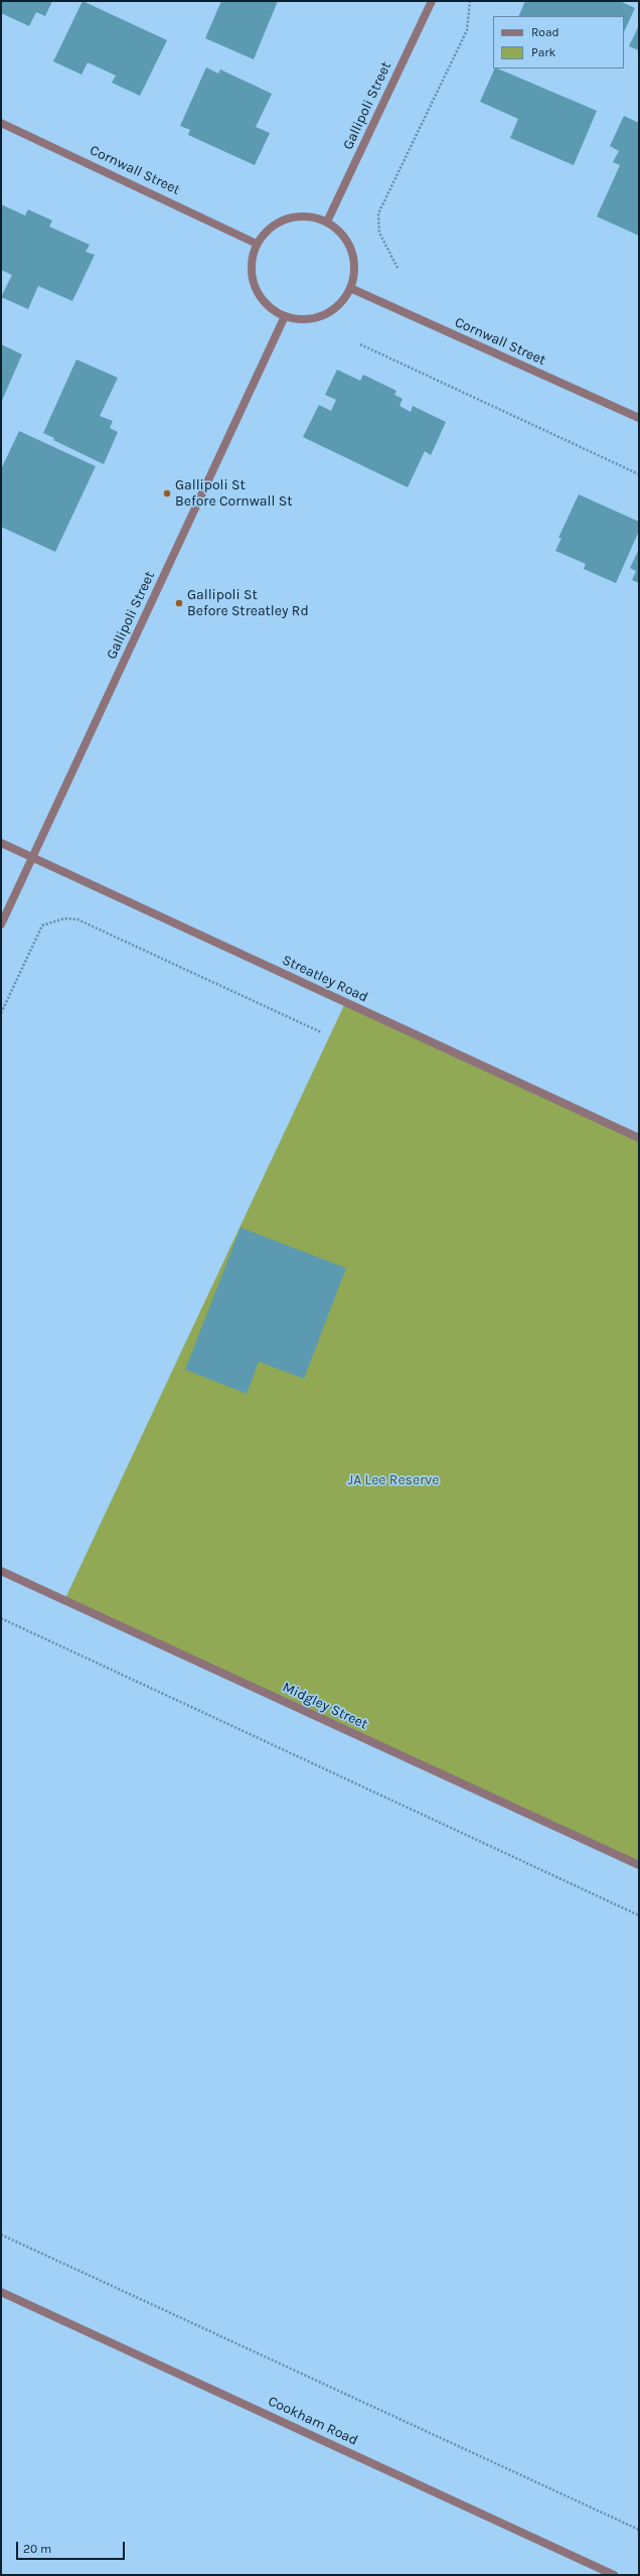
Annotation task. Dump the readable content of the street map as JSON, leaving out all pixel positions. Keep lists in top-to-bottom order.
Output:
{
  "streets": {
    "street": [
      "Gallipoli Street",
      "Cornwall Street",
      "Streatley Road",
      "Midgley Street",
      "Cookham Road"
    ]
  },
  "crossings": [
    ["Gallipoli Street", "Cornwall Street"],
    ["Gallipoli Street", "Streatley Road"]
  ],
  "parks": ["JA Lee Reserve"],
  "places": ["Gallipoli St Before Cornwall St", "Gallipoli St Before Streatley Rd"],
  "legend": ["Road", "Park"],
  "scale_bar": "20 m"
}
